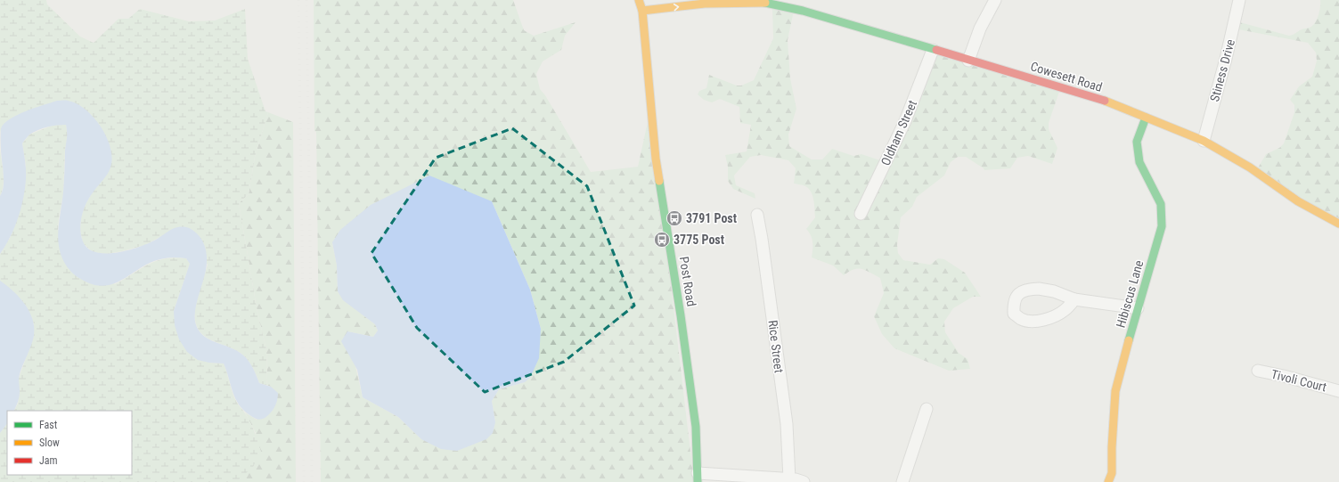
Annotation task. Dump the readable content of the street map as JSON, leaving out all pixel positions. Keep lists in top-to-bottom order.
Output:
{
  "streets": {
    "main road": ["Cowesett Road", "Post Road", "Hibiscus Lane"],
    "street": [
      "Stiness Drive",
      "Oldham Street",
      "Rice Street",
      "Tivoli Court"
    ]
  },
  "crossings": [
    ["Stiness Drive", "Cowesett Road"],
    ["Cowesett Road", "Oldham Street"],
    ["Cowesett Road", "Post Road"],
    ["Cowesett Road", "Hibiscus Lane"]
  ],
  "places": {
    "bus stop": ["3791 Post", "3775 Post"]
  },
  "legend": ["Fast", "Slow", "Jam"]
}
